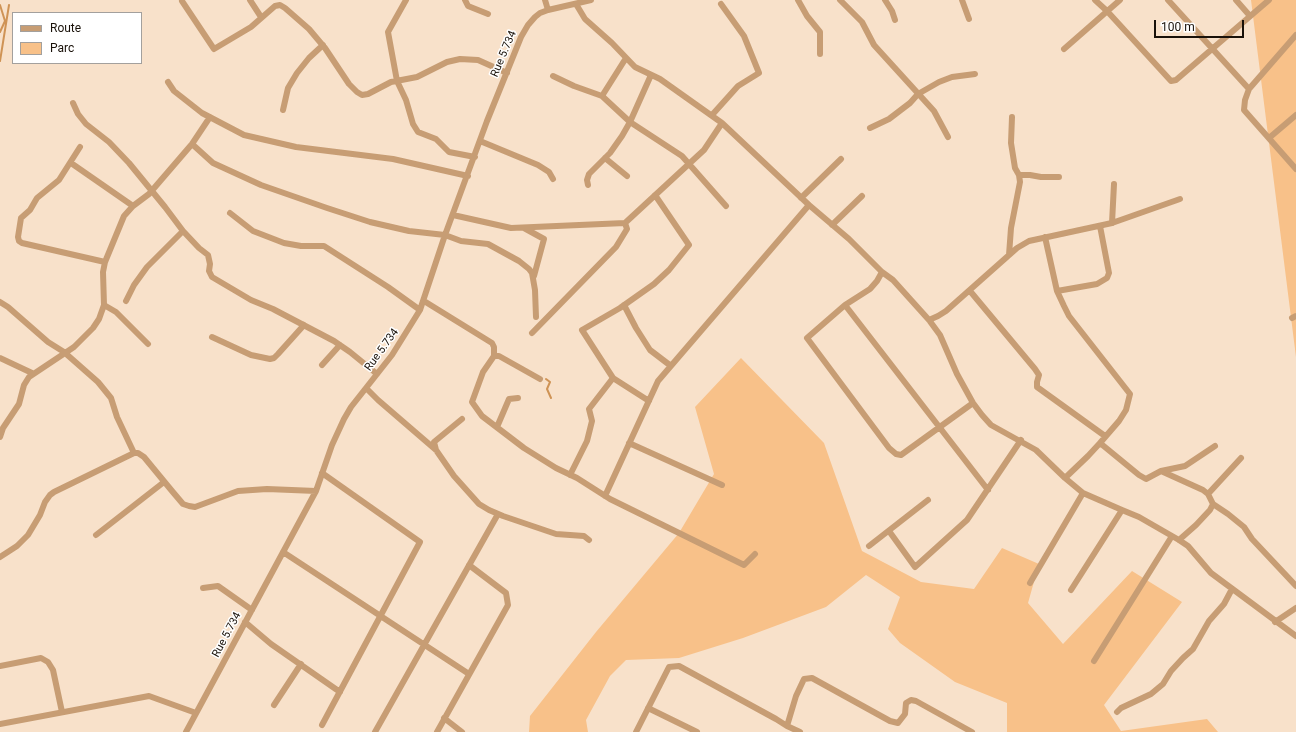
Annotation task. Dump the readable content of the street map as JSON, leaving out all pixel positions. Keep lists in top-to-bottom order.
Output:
{
  "streets": {
    "street": ["Rue 5.734"]
  },
  "legend": ["Route", "Parc"],
  "scale_bar": "100 m"
}
